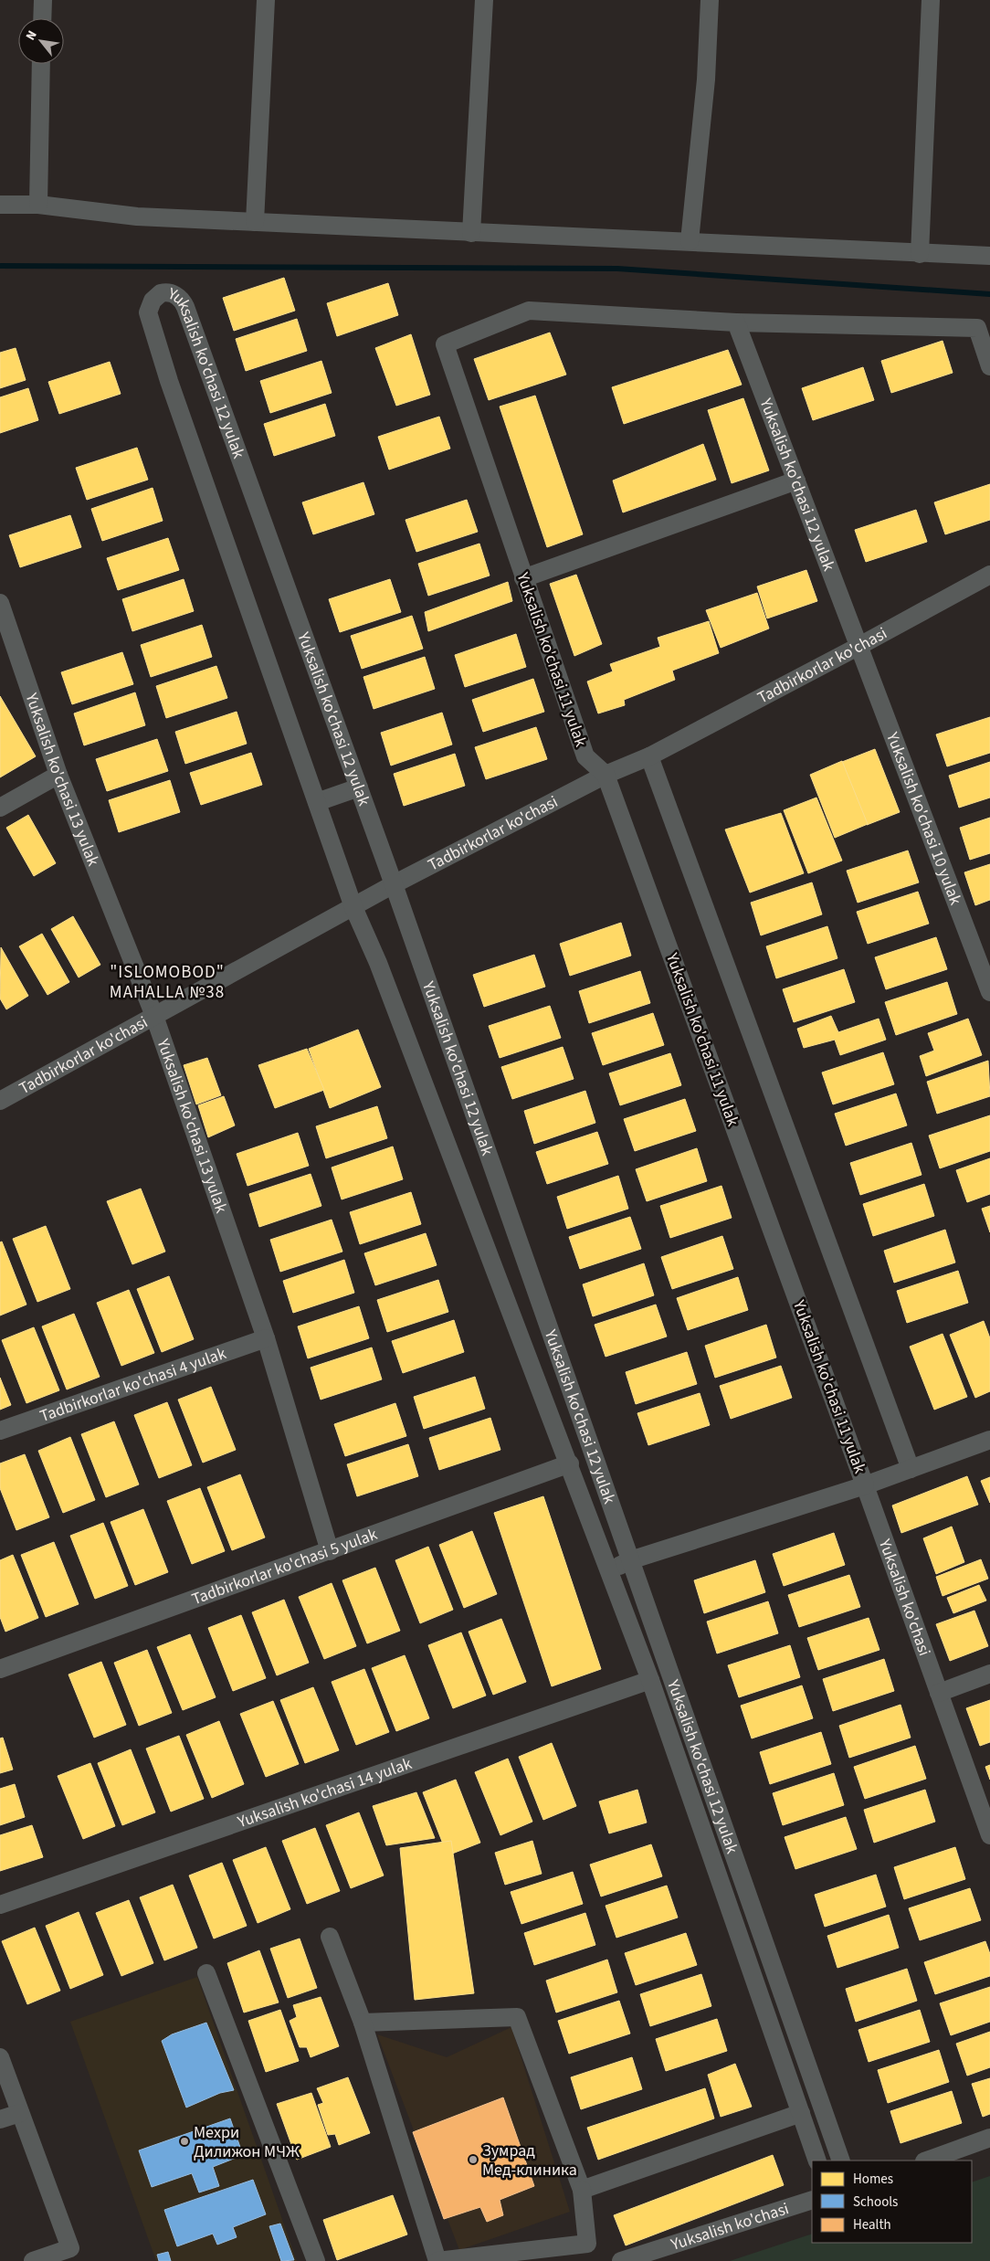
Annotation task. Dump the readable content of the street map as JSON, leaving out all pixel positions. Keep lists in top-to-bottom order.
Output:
{
  "streets": {
    "street": [
      "Yuksalish ko'chasi 12 yulak",
      "Yuksalish ko'chasi 11 yulak",
      "Tadbirkorlar ko'chasi",
      "Yuksalish ko'chasi 13 yulak",
      "Yuksalish ko'chasi 10 yulak",
      "Tadbirkorlar ko'chasi 4 yulak",
      "Tadbirkorlar ko'chasi 5 yulak",
      "Yuksalish ko'chasi",
      "Yuksalish ko'chasi 14 yulak"
    ]
  },
  "crossings": [
    ["Yuksalish ko'chasi 12 yulak", "Yuksalish ko'chasi 11 yulak"],
    ["Yuksalish ko'chasi 12 yulak", "Tadbirkorlar ko'chasi"],
    ["Yuksalish ko'chasi 12 yulak", "Yuksalish ko'chasi 10 yulak"],
    ["Yuksalish ko'chasi 12 yulak", "Tadbirkorlar ko'chasi 5 yulak"],
    ["Yuksalish ko'chasi 12 yulak", "Yuksalish ko'chasi 14 yulak"],
    ["Yuksalish ko'chasi 11 yulak", "Tadbirkorlar ko'chasi"],
    ["Yuksalish ko'chasi 11 yulak", "Yuksalish ko'chasi"],
    ["Tadbirkorlar ko'chasi", "Yuksalish ko'chasi 13 yulak"],
    ["Tadbirkorlar ko'chasi", "Yuksalish ko'chasi 10 yulak"],
    ["Yuksalish ko'chasi 13 yulak", "Tadbirkorlar ko'chasi 4 yulak"],
    ["Yuksalish ko'chasi 13 yulak", "Tadbirkorlar ko'chasi 5 yulak"]
  ],
  "districts": ["\"ISLOMOBOD\" MAHALLA №38"],
  "places": ["Мехри Дилижон МЧЖ", "Зумрад Мед-клиника"],
  "legend": ["Homes", "Schools", "Health"],
  "north": "top left"
}
